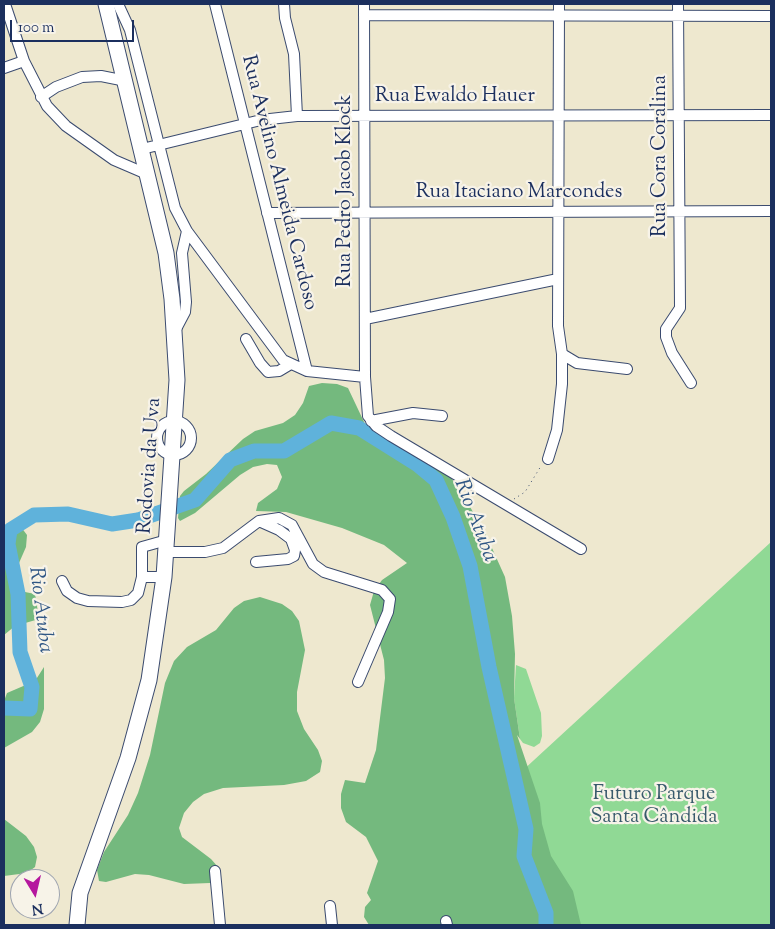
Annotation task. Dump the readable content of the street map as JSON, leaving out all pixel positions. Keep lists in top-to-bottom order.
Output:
{
  "streets": {
    "highway": ["Rodovia da Uva"],
    "street": [
      "Rua Ewaldo Hauer",
      "Rua Cora Coralina",
      "Rua Avelino Almeida Cardoso",
      "Rua Pedro Jacob Klock",
      "Rua Itaciano Marcondes"
    ]
  },
  "crossings": [
    ["Rua Ewaldo Hauer", "Rua Cora Coralina"],
    ["Rua Ewaldo Hauer", "Rua Avelino Almeida Cardoso"],
    ["Rua Ewaldo Hauer", "Rua Pedro Jacob Klock"],
    ["Rua Ewaldo Hauer", "Rodovia da Uva"],
    ["Rua Cora Coralina", "Rua Itaciano Marcondes"],
    ["Rua Avelino Almeida Cardoso", "Rua Itaciano Marcondes"],
    ["Rua Pedro Jacob Klock", "Rua Itaciano Marcondes"]
  ],
  "water": ["Rio Atuba"],
  "parks": ["Futuro Parque Santa Cândida"],
  "scale_bar": "100 m",
  "north": "bottom"
}
